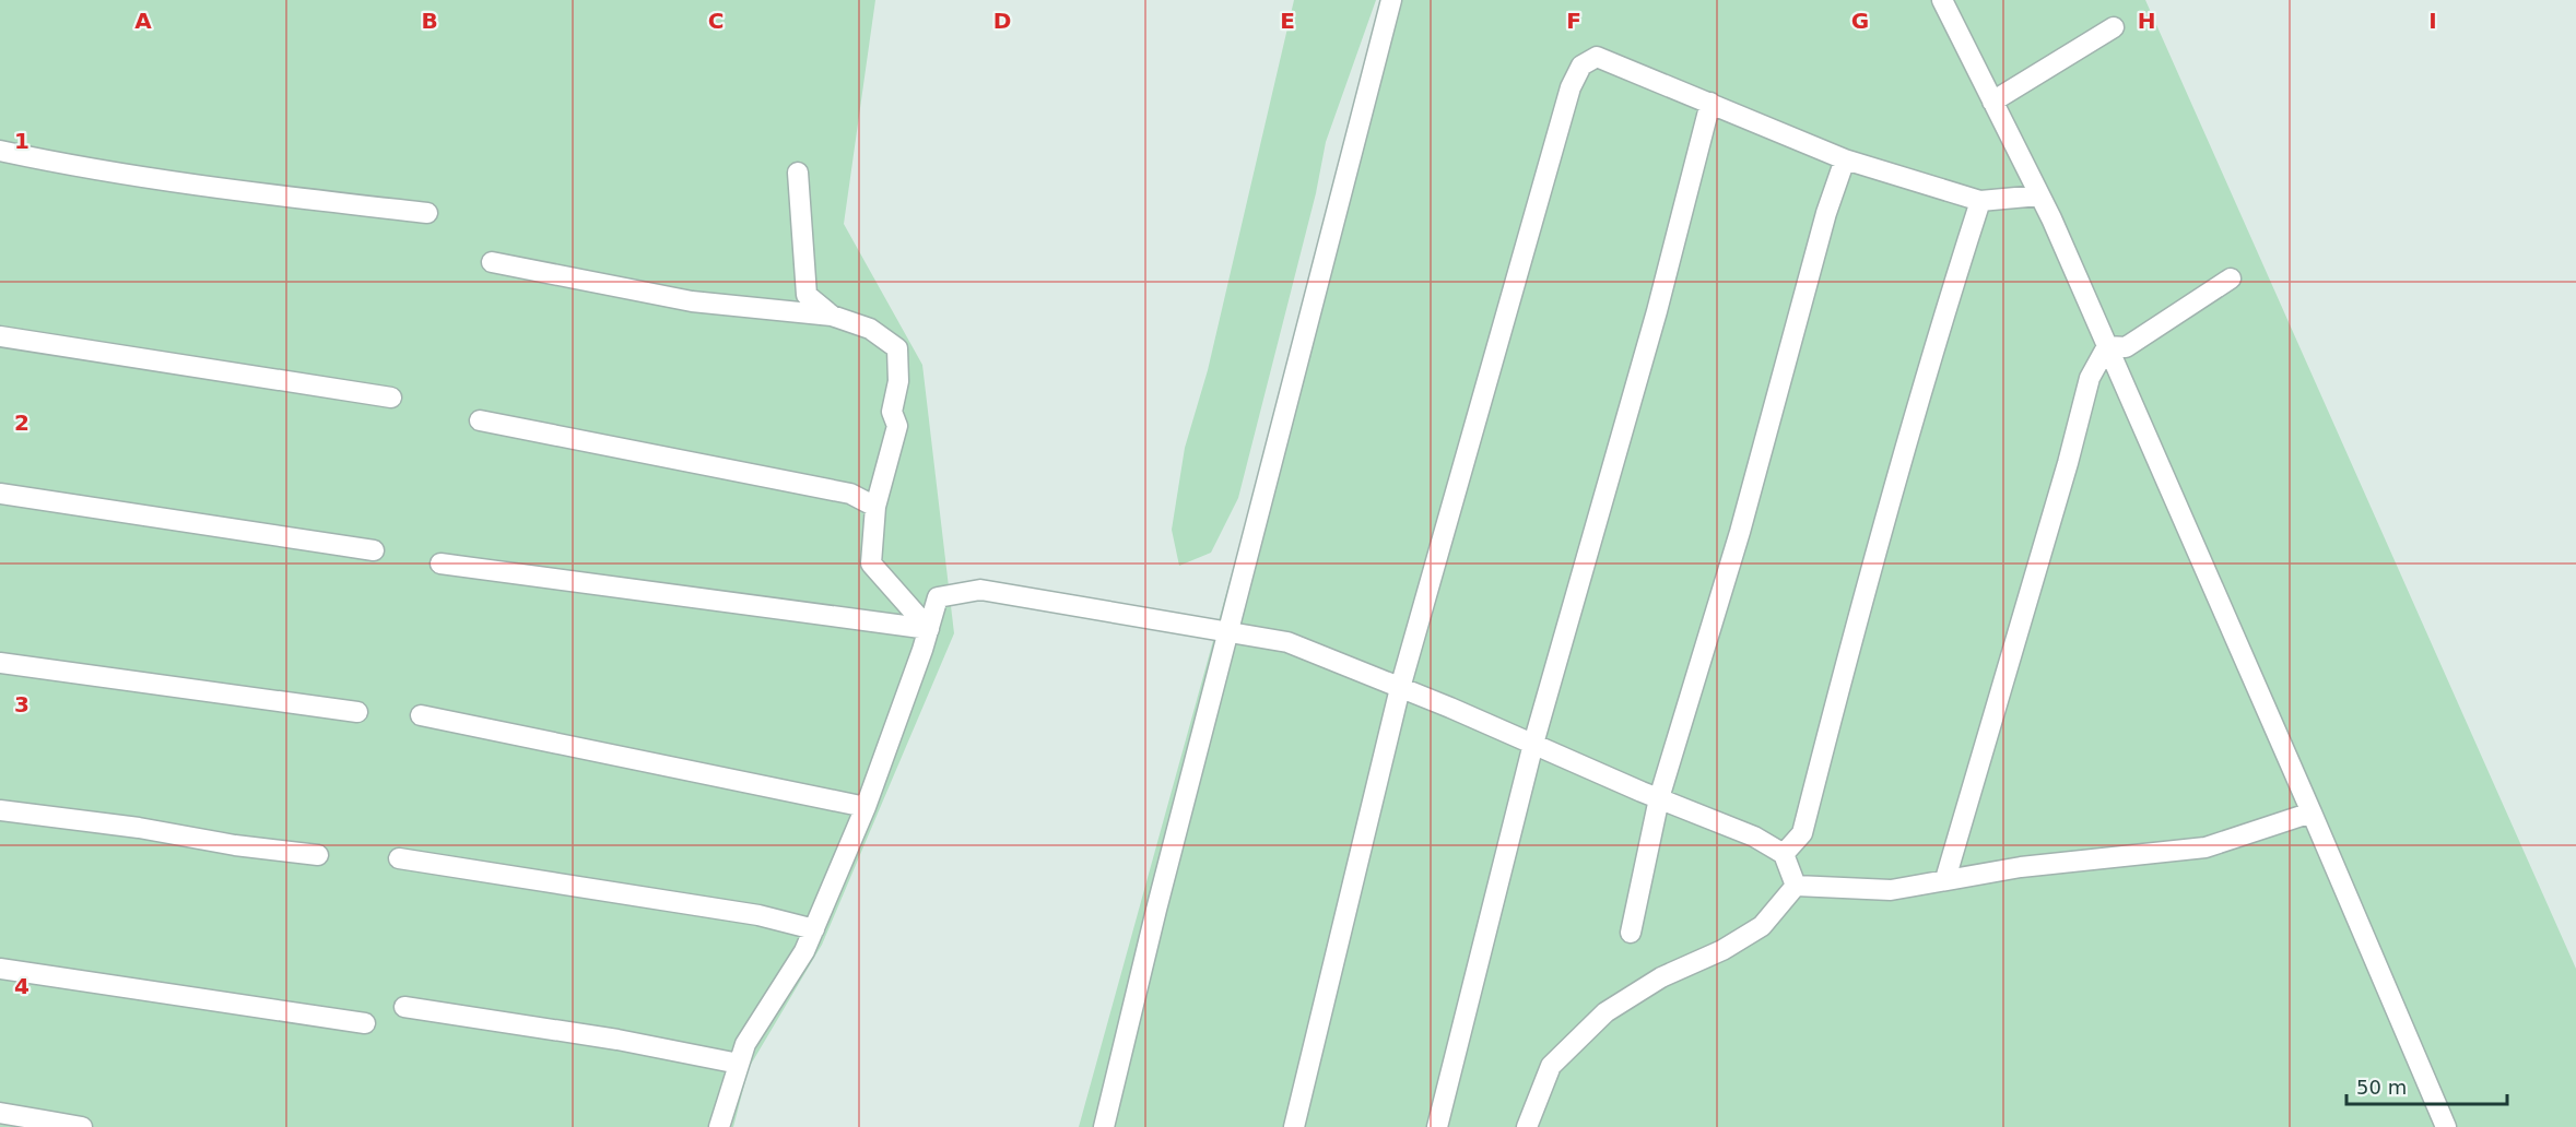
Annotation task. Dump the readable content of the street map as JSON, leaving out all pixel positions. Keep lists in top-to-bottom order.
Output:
{
  "scale_bar": "50 m",
  "grid": {
    "columns": [
      "A",
      "B",
      "C",
      "D",
      "E",
      "F",
      "G",
      "H",
      "I"
    ],
    "rows": [
      "1",
      "2",
      "3",
      "4"
    ]
  }
}
